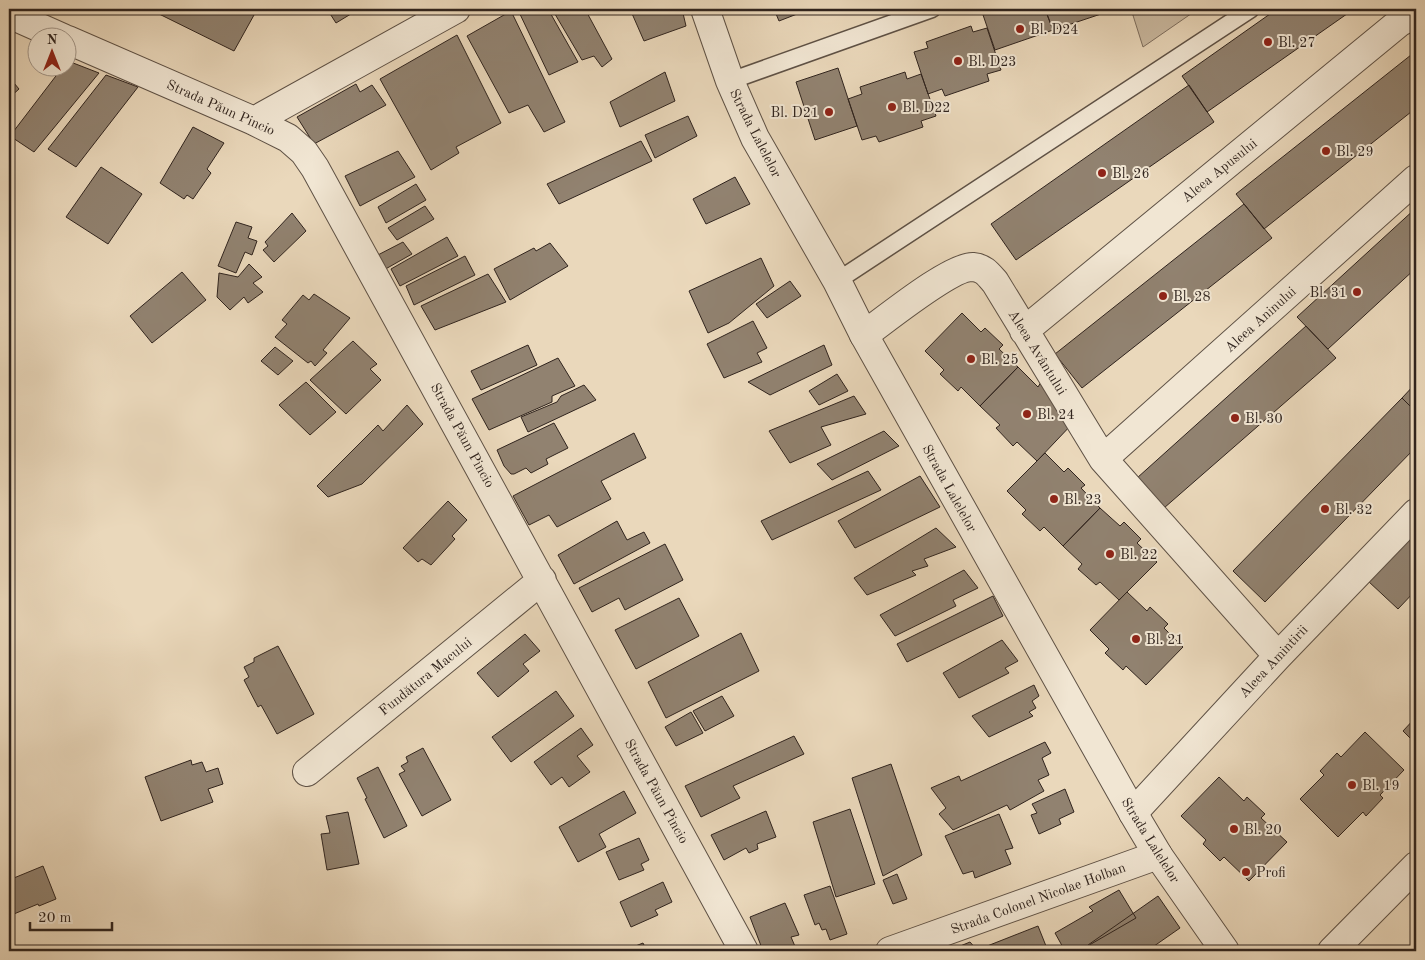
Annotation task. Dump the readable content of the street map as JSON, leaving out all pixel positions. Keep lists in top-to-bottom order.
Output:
{
  "streets": {
    "street": [
      "Strada Păun Pincio",
      "Strada Lalelelor",
      "Aleea Apusului",
      "Aleea Aninului",
      "Aleea Avântului",
      "Aleea Amintirii",
      "Fundătura Macului",
      "Strada Colonel Nicolae Holban"
    ]
  },
  "crossings": [
    ["Strada Păun Pincio", "Fundătura Macului"],
    ["Strada Lalelelor", "Aleea Avântului"],
    ["Strada Lalelelor", "Aleea Amintirii"],
    ["Strada Lalelelor", "Strada Colonel Nicolae Holban"],
    ["Aleea Apusului", "Aleea Avântului"],
    ["Aleea Aninului", "Aleea Avântului"],
    ["Aleea Avântului", "Aleea Amintirii"]
  ],
  "places": [
    "Bl. D24",
    "Bl. 27",
    "Bl. D23",
    "Bl. D22",
    "Bl. D21",
    "Bl. 29",
    "Bl. 26",
    "Bl. 31",
    "Bl. 28",
    "Bl. 25",
    "Bl. 24",
    "Bl. 30",
    "Bl. 23",
    "Bl. 32",
    "Bl. 22",
    "Bl. 21",
    "Bl. 19",
    "Bl. 20",
    "Profi"
  ],
  "scale_bar": "20 m",
  "north": "top"
}
